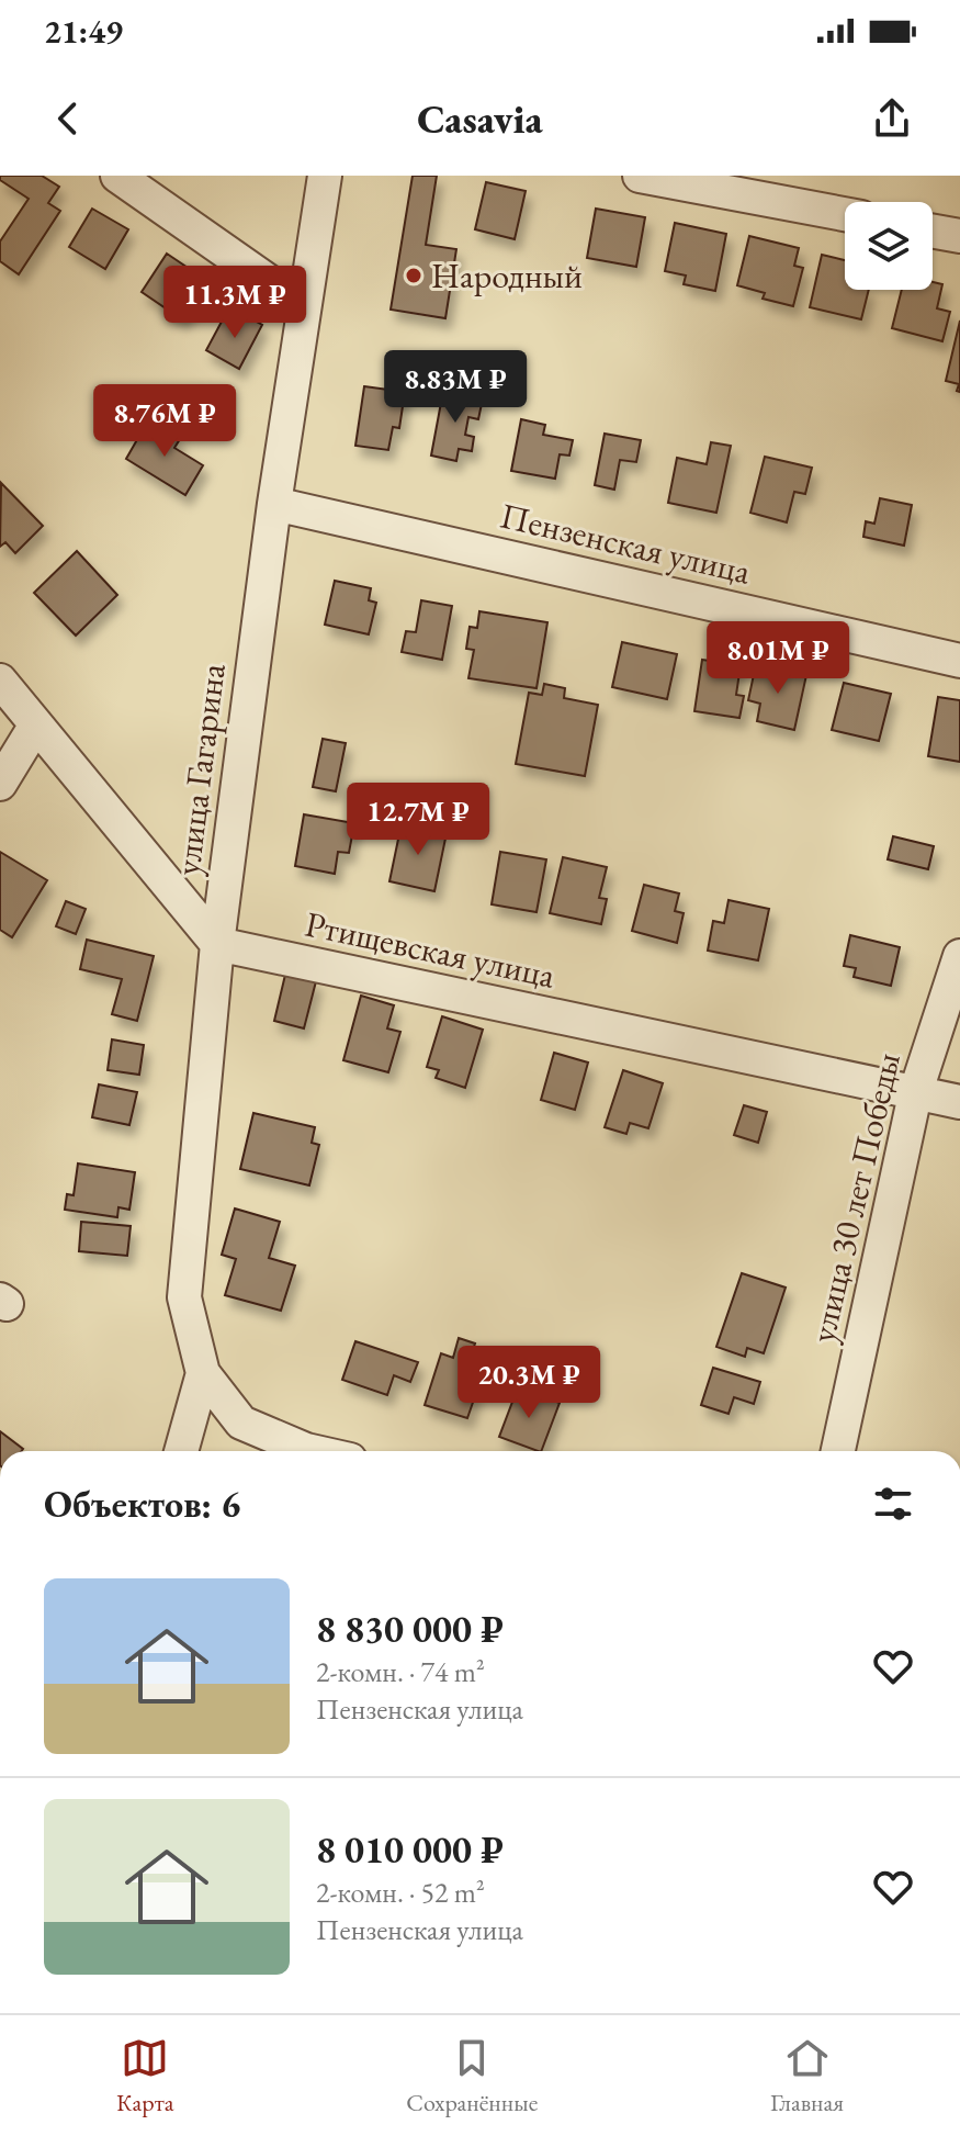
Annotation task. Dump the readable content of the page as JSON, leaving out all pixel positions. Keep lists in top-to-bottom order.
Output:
{
  "streets": {
    "street": [
      "Пензенская улица",
      "улица Гагарина",
      "Ртищевская улица",
      "улица 30 лет Победы"
    ]
  },
  "crossings": [
    ["Пензенская улица", "улица Гагарина"],
    ["улица Гагарина", "Ртищевская улица"],
    ["Ртищевская улица", "улица 30 лет Победы"]
  ],
  "places": ["Народный"],
  "page": {
    "status": "21:49",
    "header": "Casavia",
    "price": [
      "11.3M ₽",
      "8.83M ₽",
      "8.76M ₽",
      "8.01M ₽",
      "12.7M ₽",
      "20.3M ₽"
    ],
    "heading": "Объектов: 6",
    "list": [
      {
        "name": "8 830 000 ₽",
        "note": "2-комн. · 74 m² · Пензенская улица"
      },
      {
        "name": "8 010 000 ₽",
        "note": "2-комн. · 52 m² · Пензенская улица"
      }
    ],
    "tabs": ["Карта", "Сохранённые", "Главная"]
  }
}
